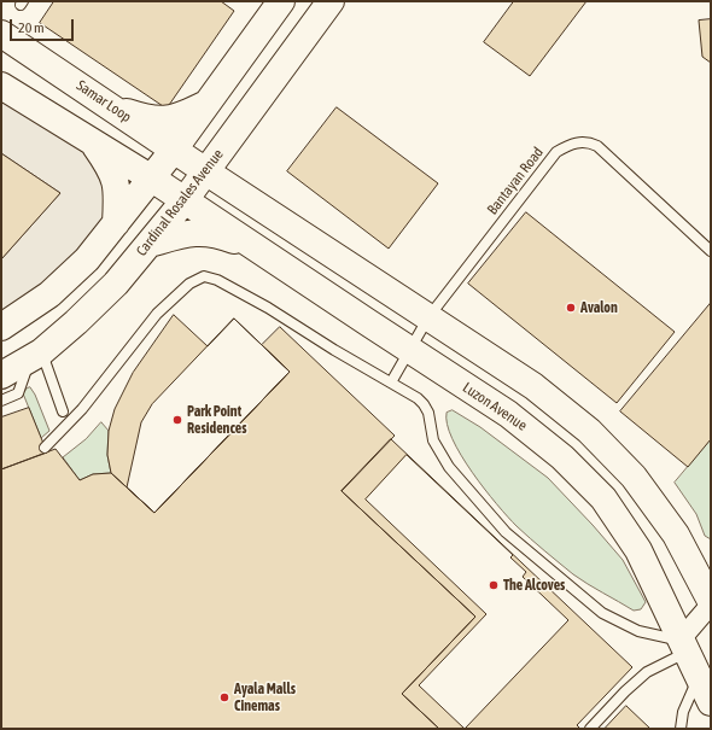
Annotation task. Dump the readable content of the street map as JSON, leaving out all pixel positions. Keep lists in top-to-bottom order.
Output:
{
  "streets": {
    "street": ["Samar Loop", "Cardinal Rosales Avenue", "Luzon Avenue"],
    "lane": ["Bantayan Road"]
  },
  "crossings": [
    ["Samar Loop", "Cardinal Rosales Avenue"],
    ["Bantayan Road", "Luzon Avenue"],
    ["Cardinal Rosales Avenue", "Luzon Avenue"]
  ],
  "places": [
    "Avalon",
    "Park Point Residences",
    "The Alcoves",
    "Ayala Malls Cinemas"
  ],
  "scale_bar": "20 m"
}
